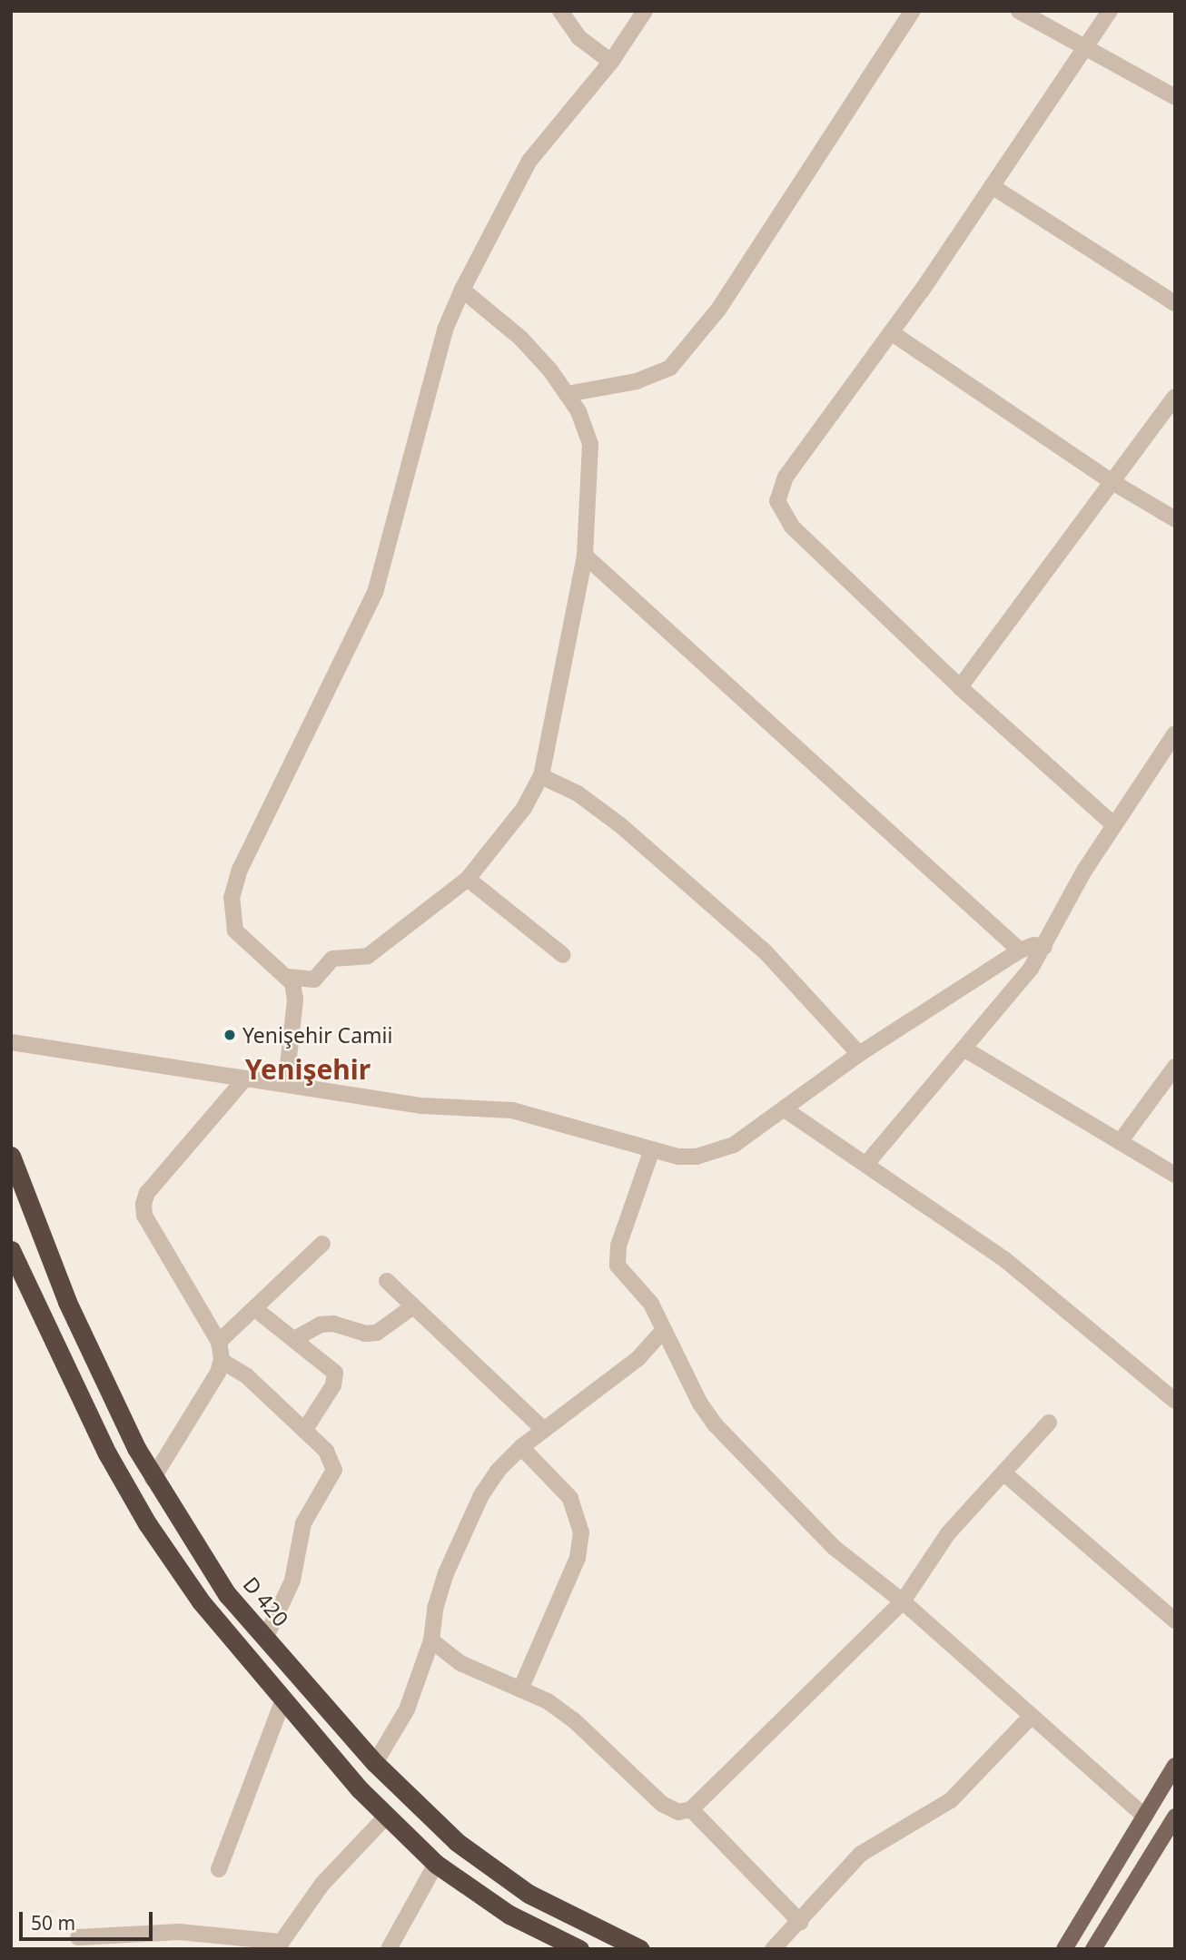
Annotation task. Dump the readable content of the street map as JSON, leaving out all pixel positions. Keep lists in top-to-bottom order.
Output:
{
  "streets": {
    "highway": ["D 420"]
  },
  "districts": ["Yenişehir"],
  "places": ["Yenişehir Camii"],
  "scale_bar": "50 m"
}
